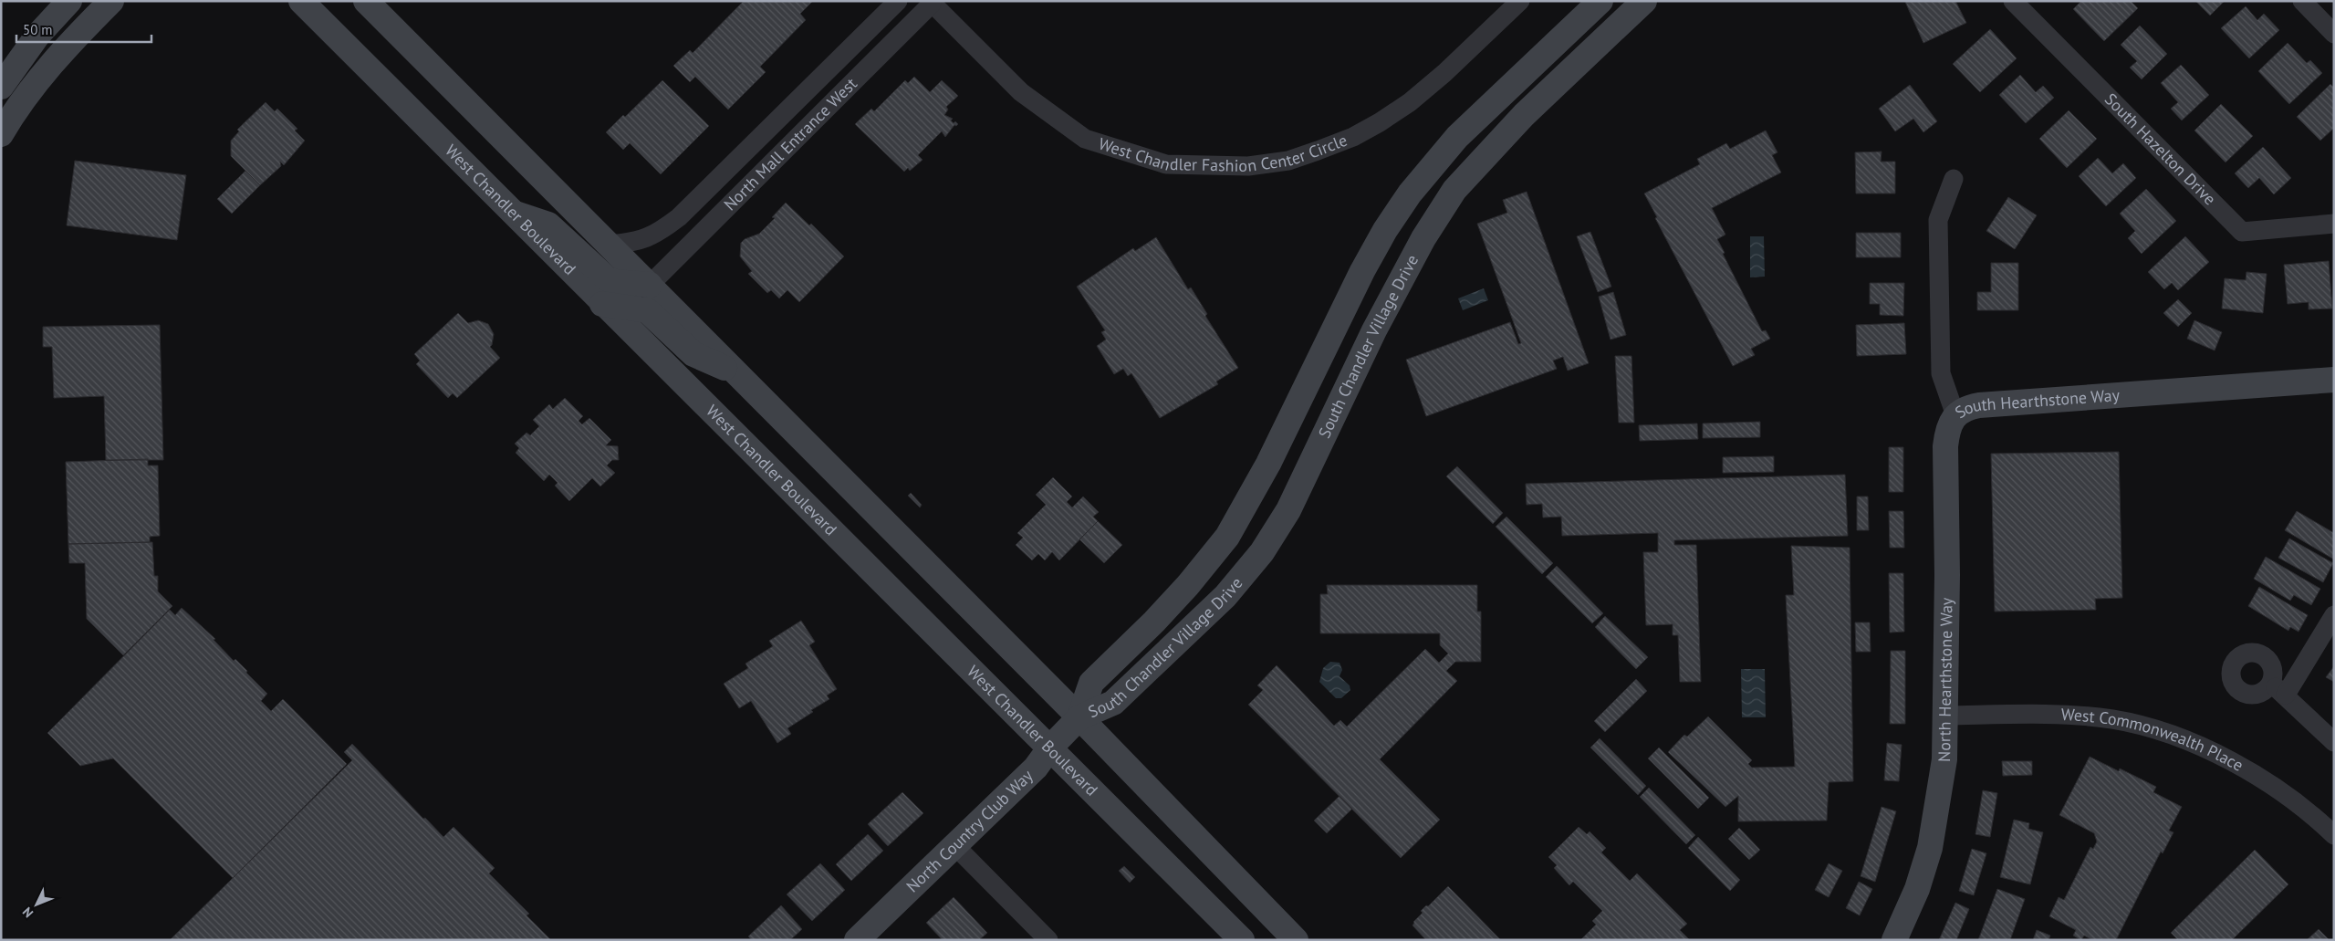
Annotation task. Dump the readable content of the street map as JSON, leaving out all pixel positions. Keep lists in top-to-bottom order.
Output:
{
  "streets": {
    "street": [
      "West Chandler Fashion Center Circle",
      "North Mall Entrance West",
      "South Hazelton Drive",
      "West Chandler Boulevard",
      "South Chandler Village Drive",
      "South Hearthstone Way",
      "North Hearthstone Way",
      "West Commonwealth Place",
      "North Country Club Way"
    ]
  },
  "crossings": [
    ["West Chandler Fashion Center Circle", "North Mall Entrance West"],
    ["West Chandler Boulevard", "North Country Club Way"],
    ["South Chandler Village Drive", "North Country Club Way"],
    ["South Hearthstone Way", "North Hearthstone Way"],
    ["North Hearthstone Way", "West Commonwealth Place"]
  ],
  "scale_bar": "50 m",
  "north": "bottom left"
}
